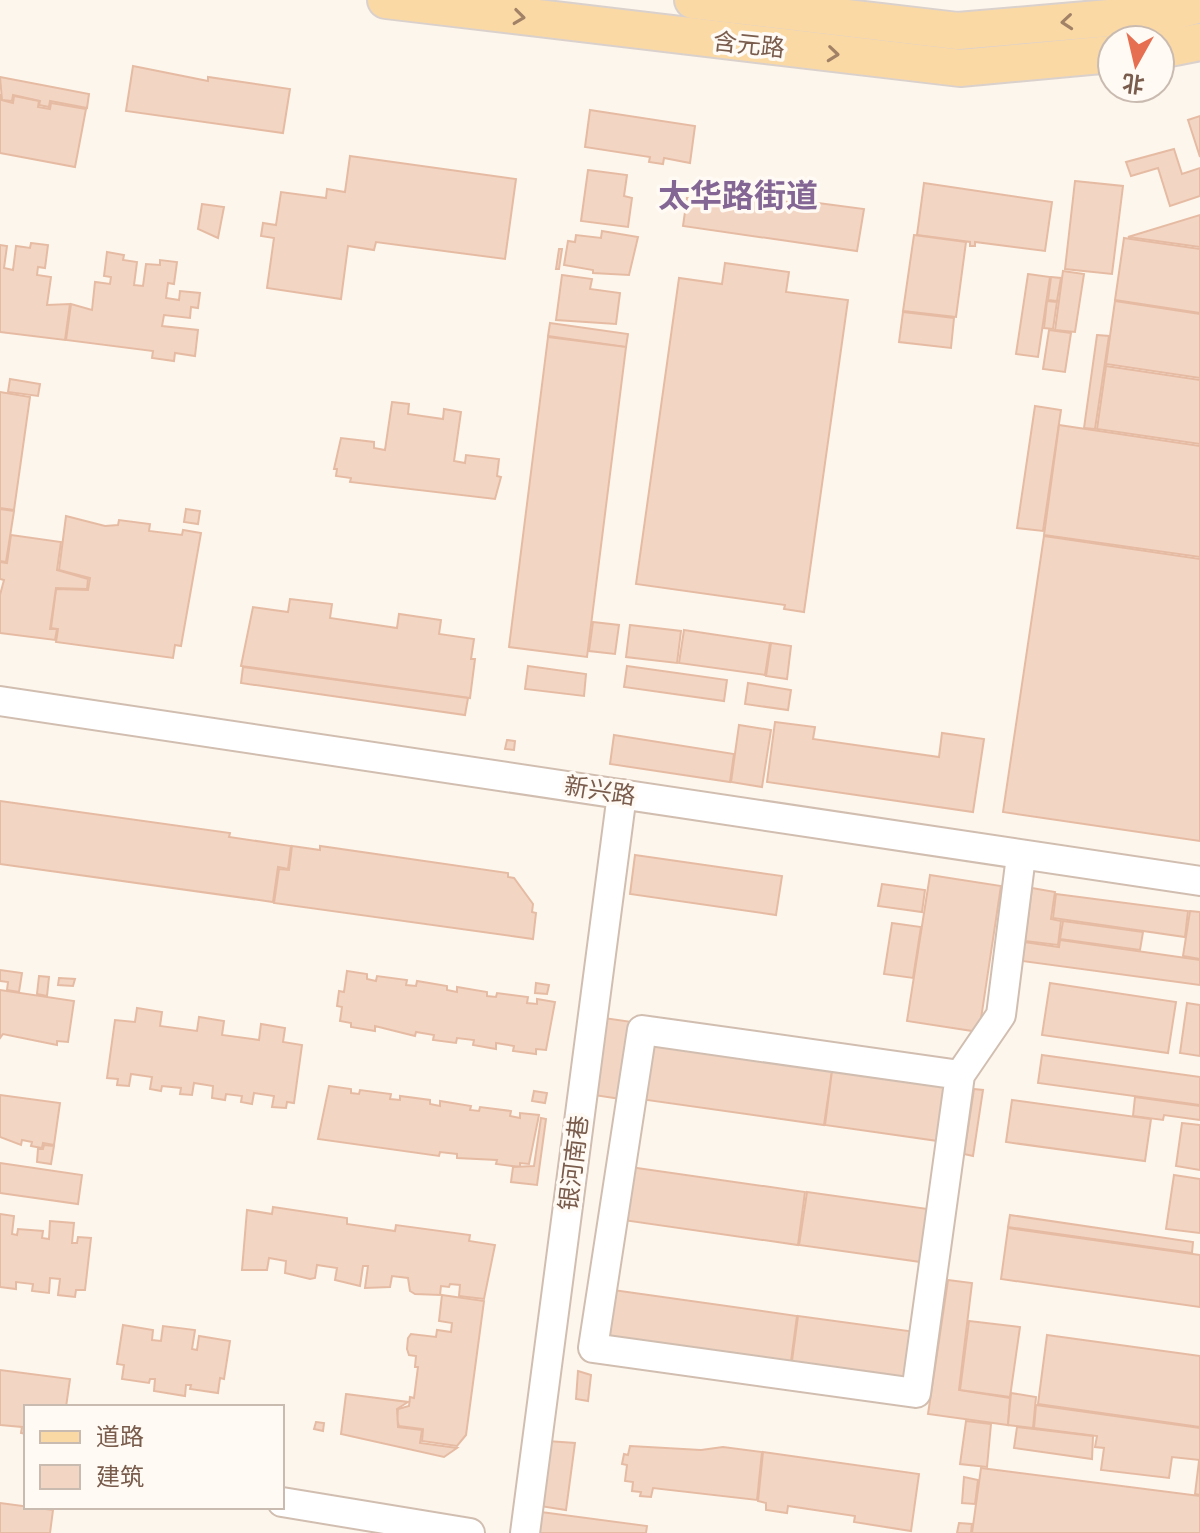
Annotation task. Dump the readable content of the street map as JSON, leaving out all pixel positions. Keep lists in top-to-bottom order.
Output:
{
  "streets": {
    "main road": ["含元路"],
    "street": ["新兴路", "银河南巷"]
  },
  "crossings": [
    ["新兴路", "银河南巷"]
  ],
  "districts": ["太华路街道"],
  "legend": ["道路", "建筑"],
  "north": "bottom"
}
